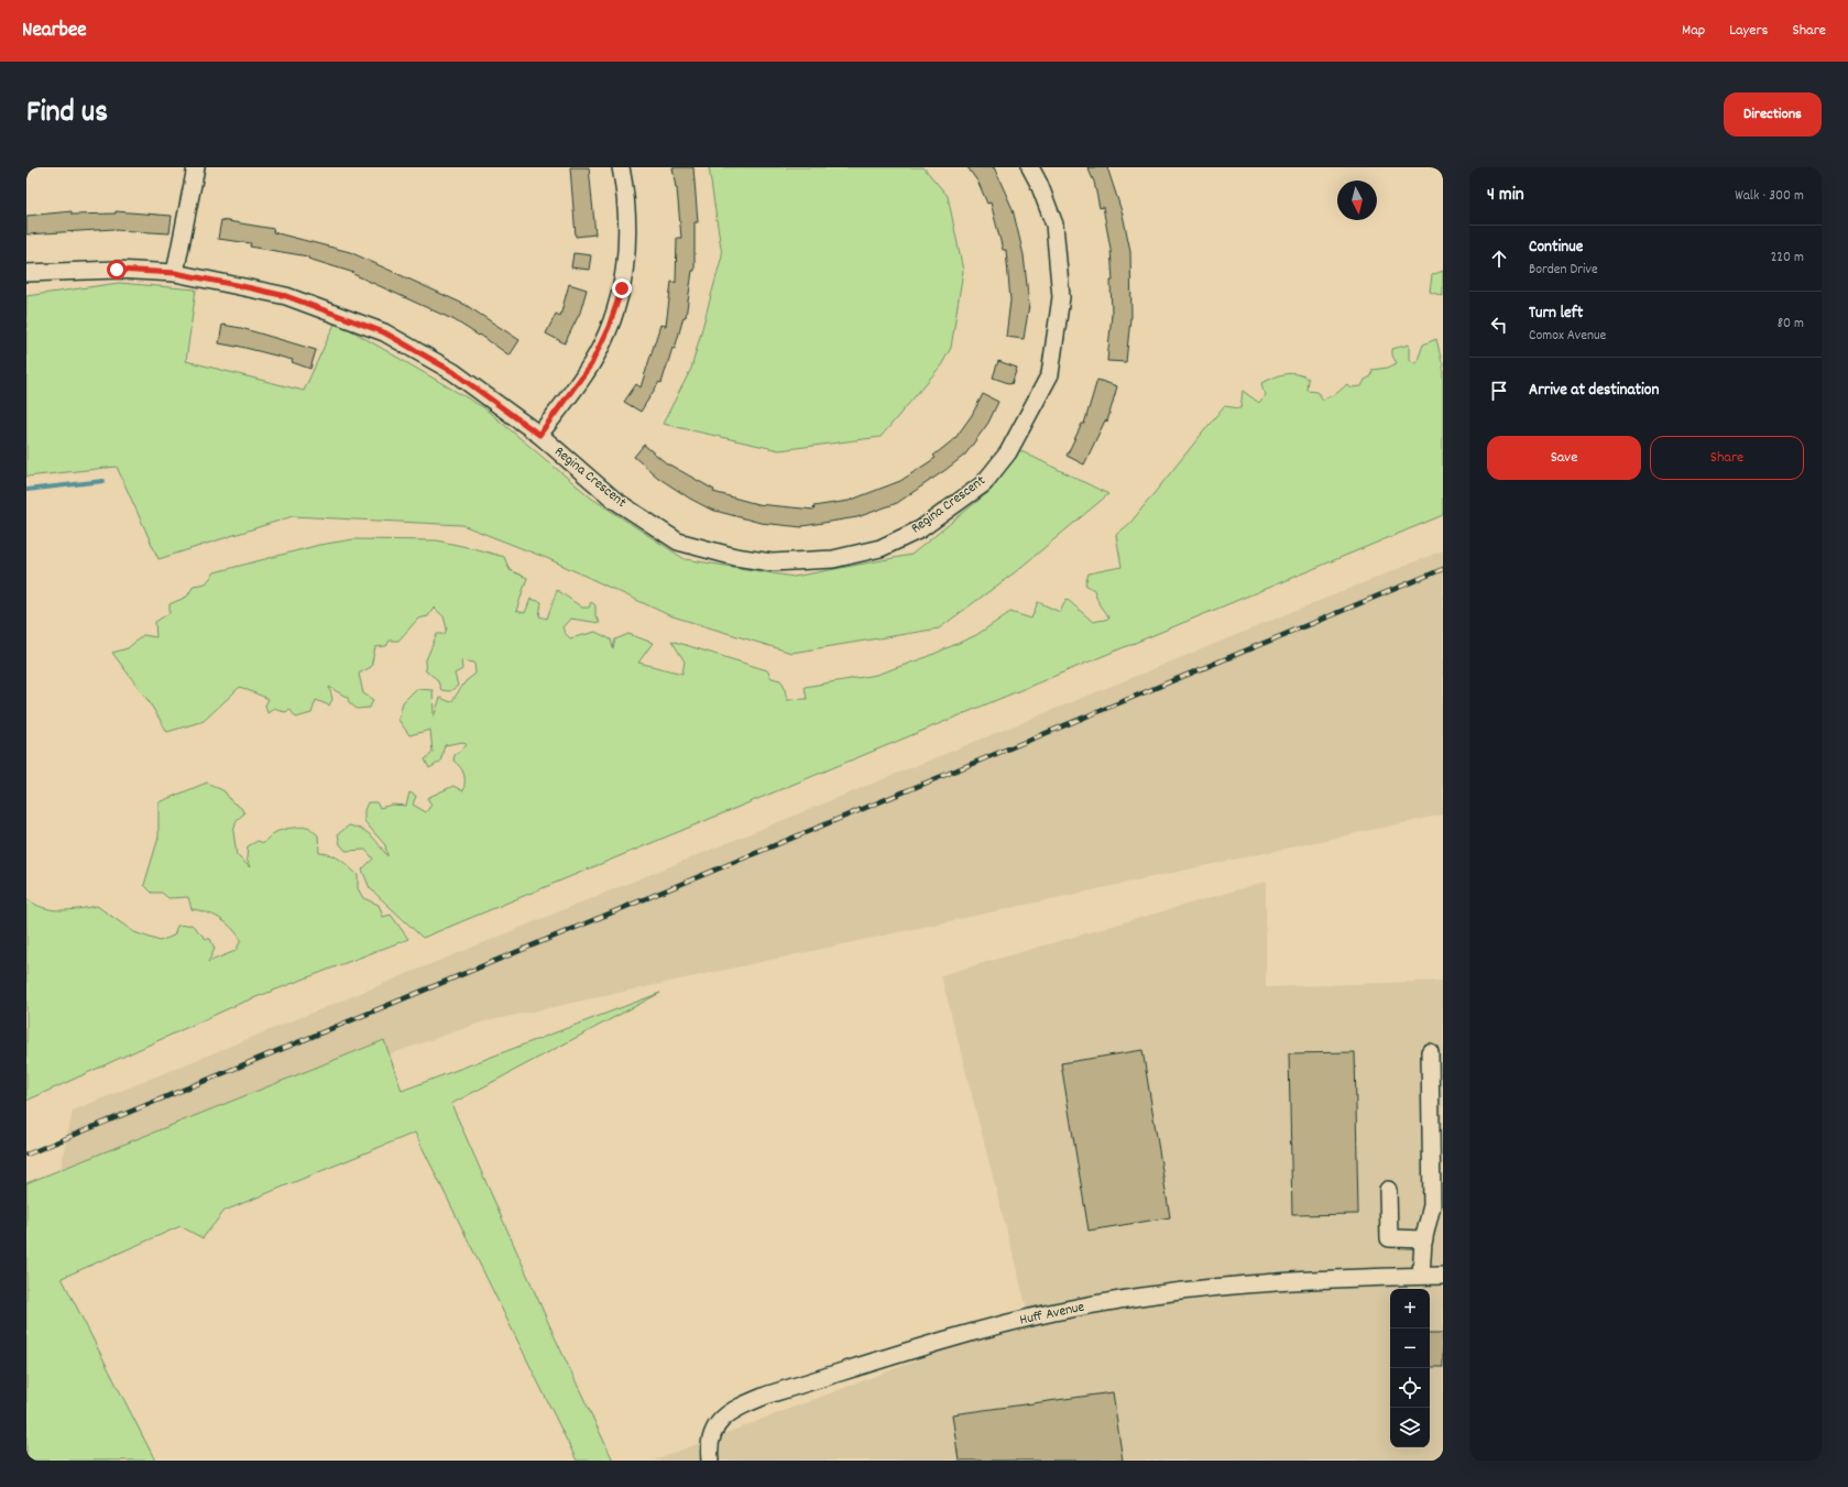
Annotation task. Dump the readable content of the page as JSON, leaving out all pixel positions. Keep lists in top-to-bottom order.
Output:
{
  "streets": {
    "street": ["Regina Crescent", "Huff Avenue"]
  },
  "north": "bottom",
  "page": {
    "header": "Nearbee",
    "nav": ["Map", "Layers", "Share"],
    "title": "Find us",
    "buttons": [
      "Directions",
      ["Save", "Share"]
    ],
    "heading": ["4 min", "Walk · 300 m"],
    "list": [
      ["Continue", "Borden Drive", "220 m"],
      ["Turn left", "Comox Avenue", "80 m"],
      "Arrive at destination"
    ],
    "map_buttons": ["+", "−"]
  }
}
